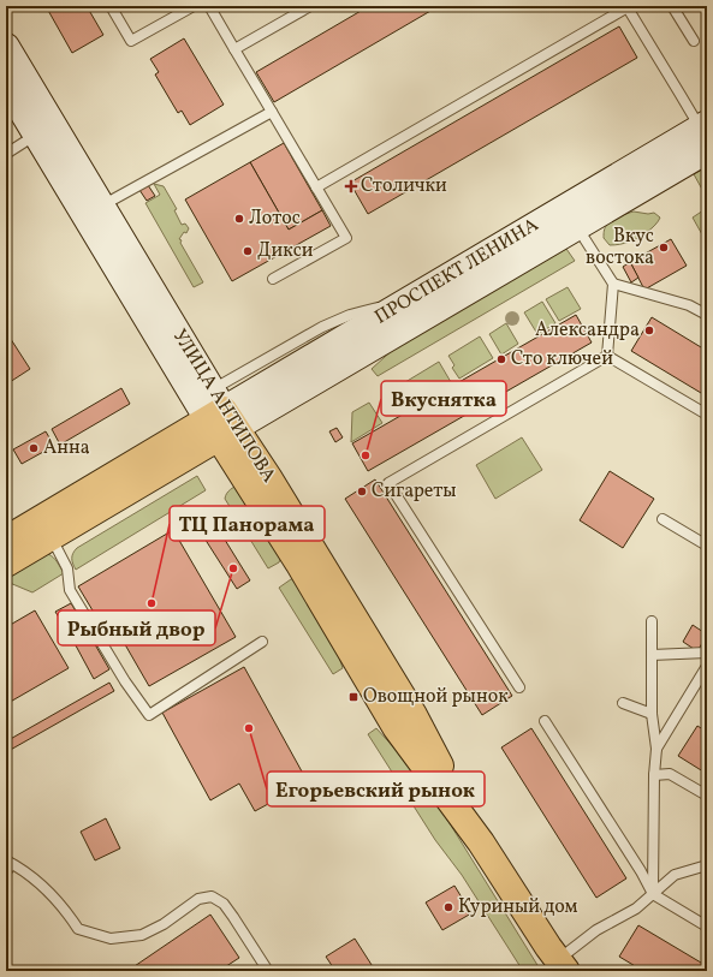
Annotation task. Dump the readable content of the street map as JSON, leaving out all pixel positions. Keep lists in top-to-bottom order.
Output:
{
  "streets": {
    "main road": ["ПРОСПЕКТ ЛЕНИНА", "УЛИЦА АНТИПОВА"]
  },
  "crossings": [
    ["ПРОСПЕКТ ЛЕНИНА", "УЛИЦА АНТИПОВА"]
  ],
  "places": {
    "health": ["Столички"],
    "other": [
      "Лотос",
      "Вкус востока",
      "Дикси",
      "Александра",
      "Сто ключей",
      "Анна",
      "Вкуснятка",
      "Сигареты",
      "Рыбный двор",
      "ТЦ Панорама",
      "Егорьевский рынок",
      "Куриный дом"
    ],
    "transit": ["Овощной рынок"]
  }
}
